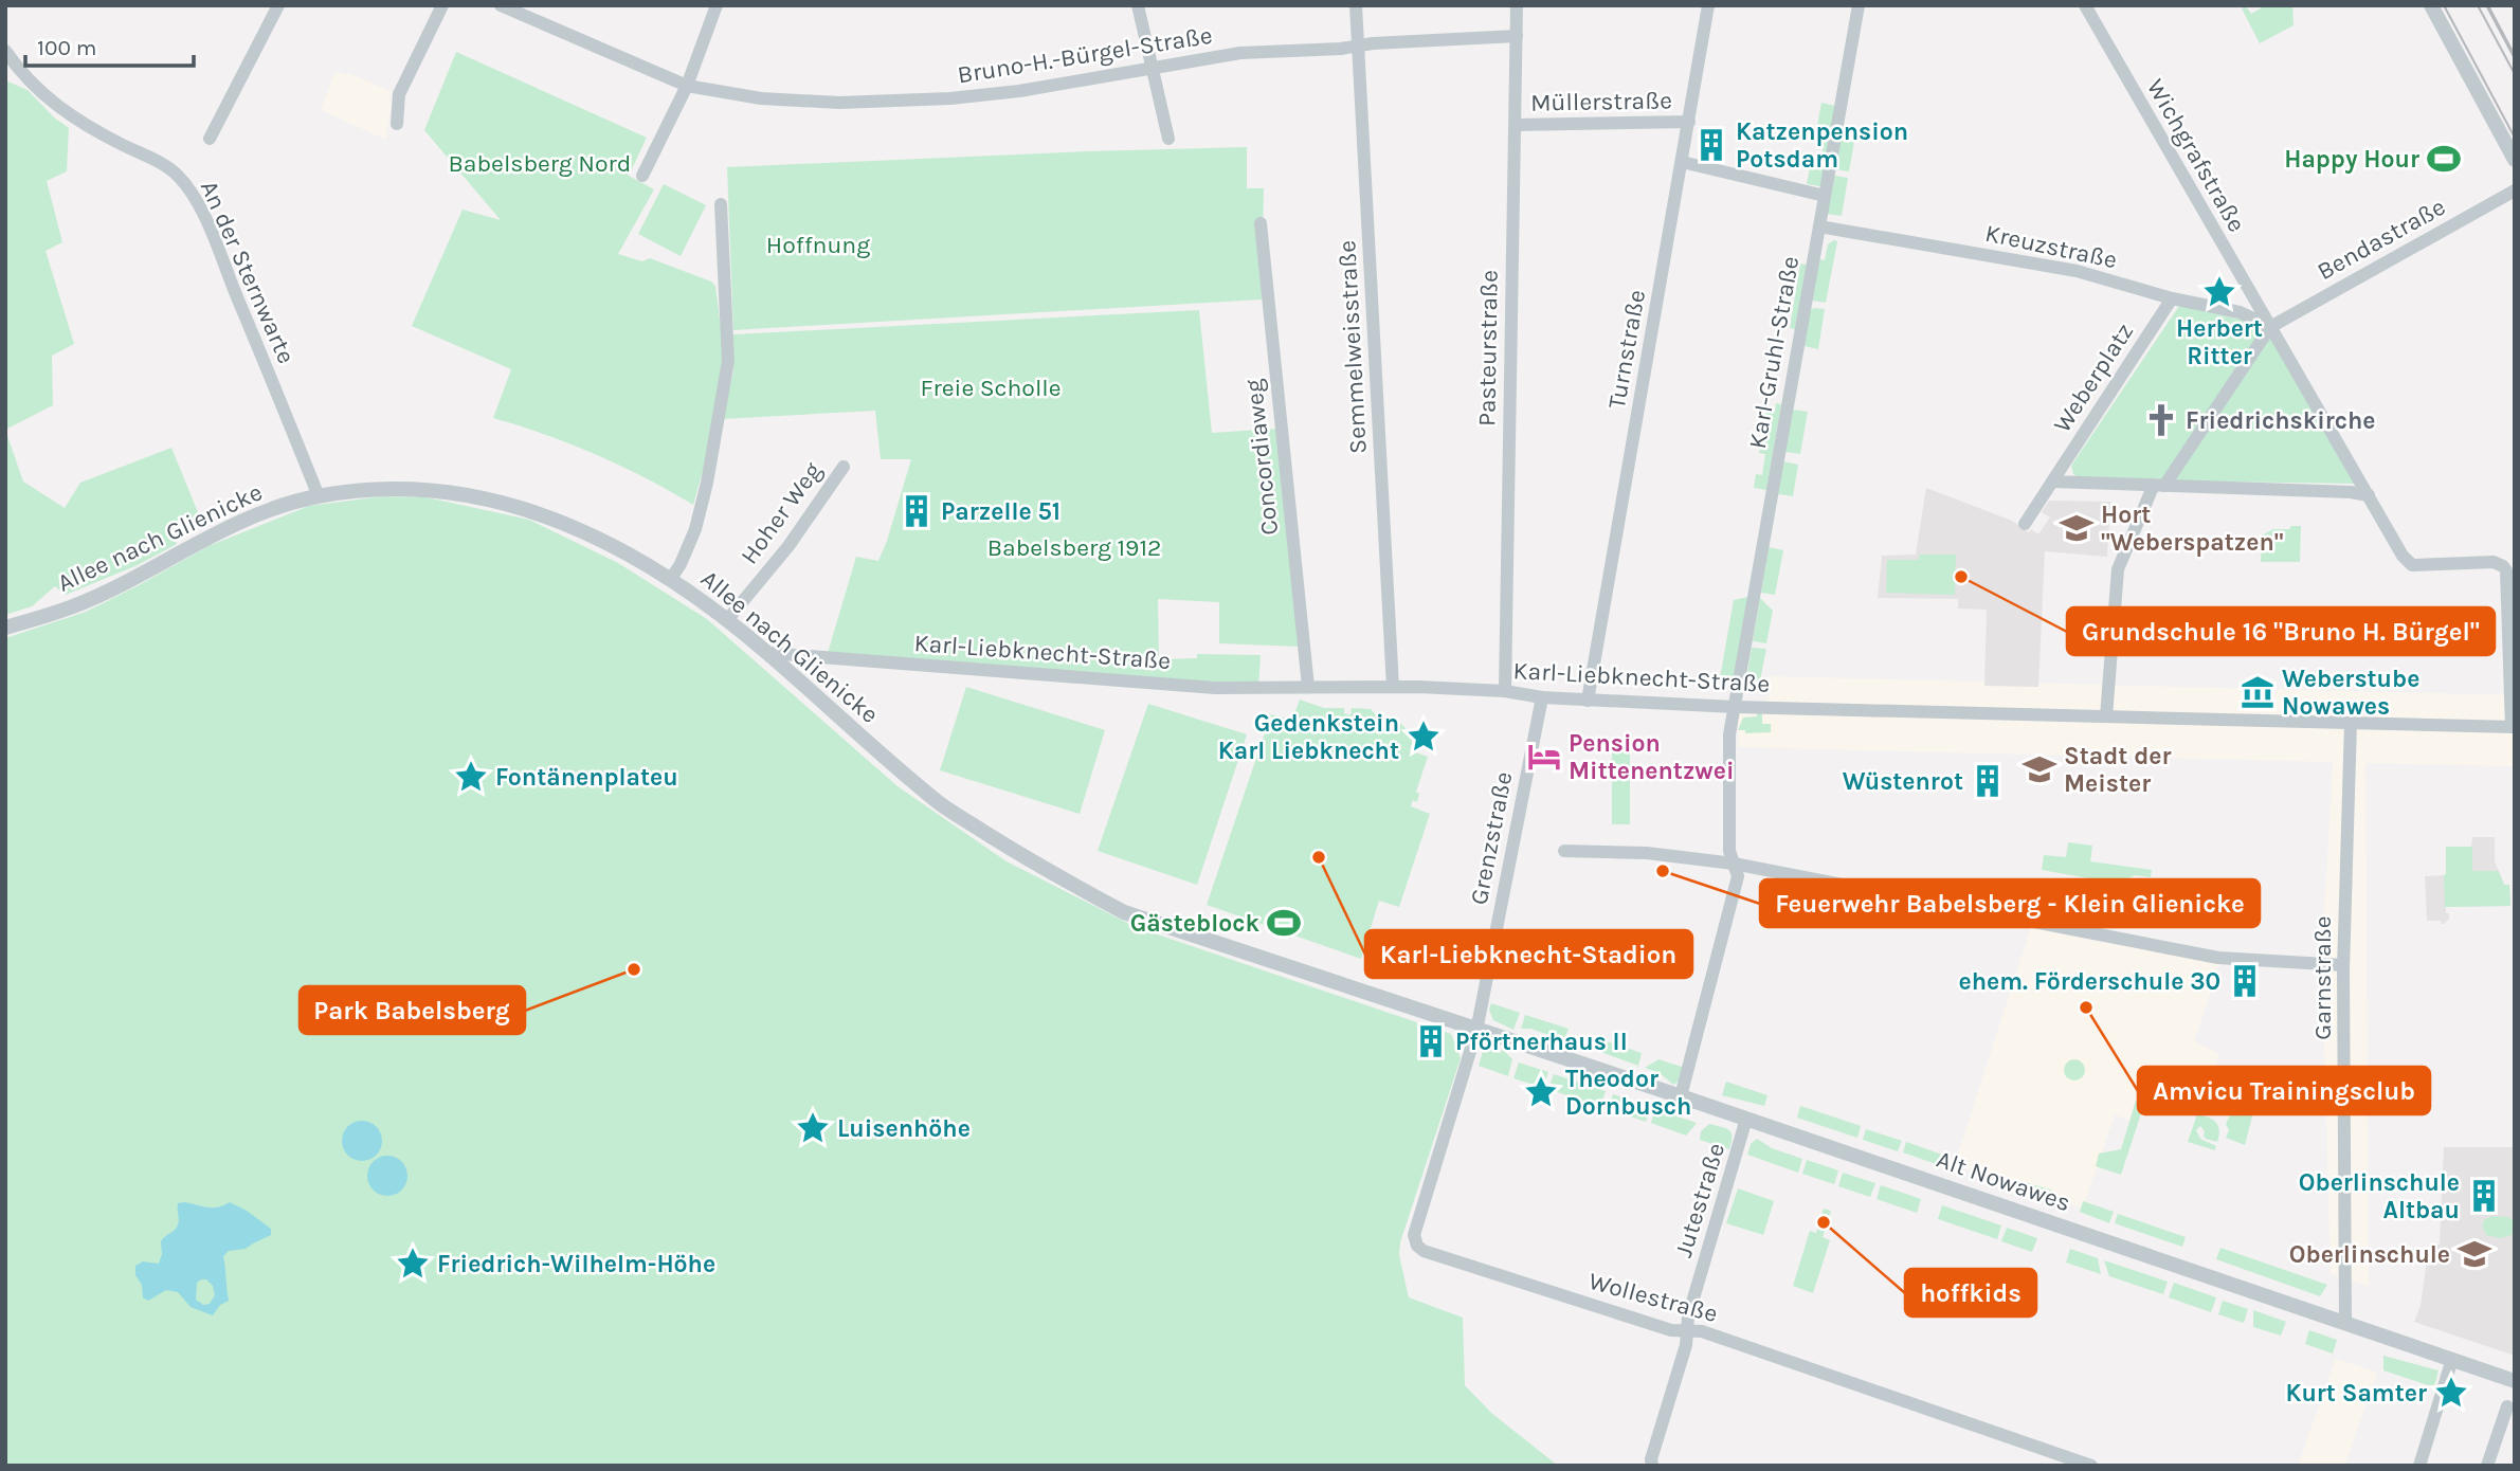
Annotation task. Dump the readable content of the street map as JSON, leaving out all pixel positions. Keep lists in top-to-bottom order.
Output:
{
  "streets": {
    "street": [
      "Bruno-H.-Bürgel-Straße",
      "Müllerstraße",
      "Wichgrafstraße",
      "Bendastraße",
      "Kreuzstraße",
      "An der Sternwarte",
      "Semmelweisstraße",
      "Pasteurstraße",
      "Turnstraße",
      "Karl-Gruhl-Straße",
      "Weberplatz",
      "Concordiaweg",
      "Hoher Weg",
      "Allee nach Glienicke",
      "Karl-Liebknecht-Straße",
      "Grenzstraße",
      "Garnstraße",
      "Alt Nowawes",
      "Jutestraße",
      "Wollestraße"
    ]
  },
  "crossings": [
    ["Bruno-H.-Bürgel-Straße", "Semmelweisstraße"],
    ["Bruno-H.-Bürgel-Straße", "Pasteurstraße"],
    ["Müllerstraße", "Pasteurstraße"],
    ["Müllerstraße", "Turnstraße"],
    ["Wichgrafstraße", "Bendastraße"],
    ["Wichgrafstraße", "Kreuzstraße"],
    ["Bendastraße", "Kreuzstraße"],
    ["Kreuzstraße", "Karl-Gruhl-Straße"],
    ["Kreuzstraße", "Weberplatz"],
    ["An der Sternwarte", "Allee nach Glienicke"],
    ["Semmelweisstraße", "Karl-Liebknecht-Straße"],
    ["Pasteurstraße", "Karl-Liebknecht-Straße"],
    ["Turnstraße", "Karl-Liebknecht-Straße"],
    ["Karl-Gruhl-Straße", "Karl-Liebknecht-Straße"],
    ["Karl-Gruhl-Straße", "Alt Nowawes"],
    ["Concordiaweg", "Karl-Liebknecht-Straße"],
    ["Hoher Weg", "Allee nach Glienicke"],
    ["Allee nach Glienicke", "Karl-Liebknecht-Straße"],
    ["Allee nach Glienicke", "Grenzstraße"],
    ["Allee nach Glienicke", "Alt Nowawes"],
    ["Allee nach Glienicke", "Wollestraße"],
    ["Karl-Liebknecht-Straße", "Grenzstraße"],
    ["Karl-Liebknecht-Straße", "Garnstraße"],
    ["Grenzstraße", "Alt Nowawes"],
    ["Grenzstraße", "Wollestraße"],
    ["Garnstraße", "Alt Nowawes"],
    ["Alt Nowawes", "Jutestraße"],
    ["Alt Nowawes", "Wollestraße"],
    ["Jutestraße", "Wollestraße"]
  ],
  "parks": [
    "Babelsberg Nord",
    "Hoffnung",
    "Freie Scholle",
    "Babelsberg 1912"
  ],
  "places": {
    "building": [
      "Katzenpension Potsdam",
      "Parzelle 51",
      "Wüstenrot",
      "ehem. Förderschule 30",
      "Pförtnerhaus II",
      "Oberlinschule Altbau"
    ],
    "sports": ["Happy Hour", "Gästeblock"],
    "place": [
      "Herbert Ritter",
      "Gedenkstein Karl Liebknecht",
      "Fontänenplateu",
      "Theodor Dornbusch",
      "Luisenhöhe",
      "Friedrich-Wilhelm-Höhe",
      "Kurt Samter"
    ],
    "church": ["Friedrichskirche"],
    "school or university": ["Hort \"Weberspatzen\"", "Stadt der Meister", "Oberlinschule"],
    "other": [
      "Grundschule 16 \"Bruno H. Bürgel\"",
      "Karl-Liebknecht-Stadion",
      "Feuerwehr Babelsberg - Klein Glienicke",
      "Park Babelsberg",
      "Amvicu Trainingsclub",
      "hoffkids"
    ],
    "museum": ["Weberstube Nowawes"],
    "hotel": ["Pension Mittenentzwei"]
  },
  "scale_bar": "100 m"
}
